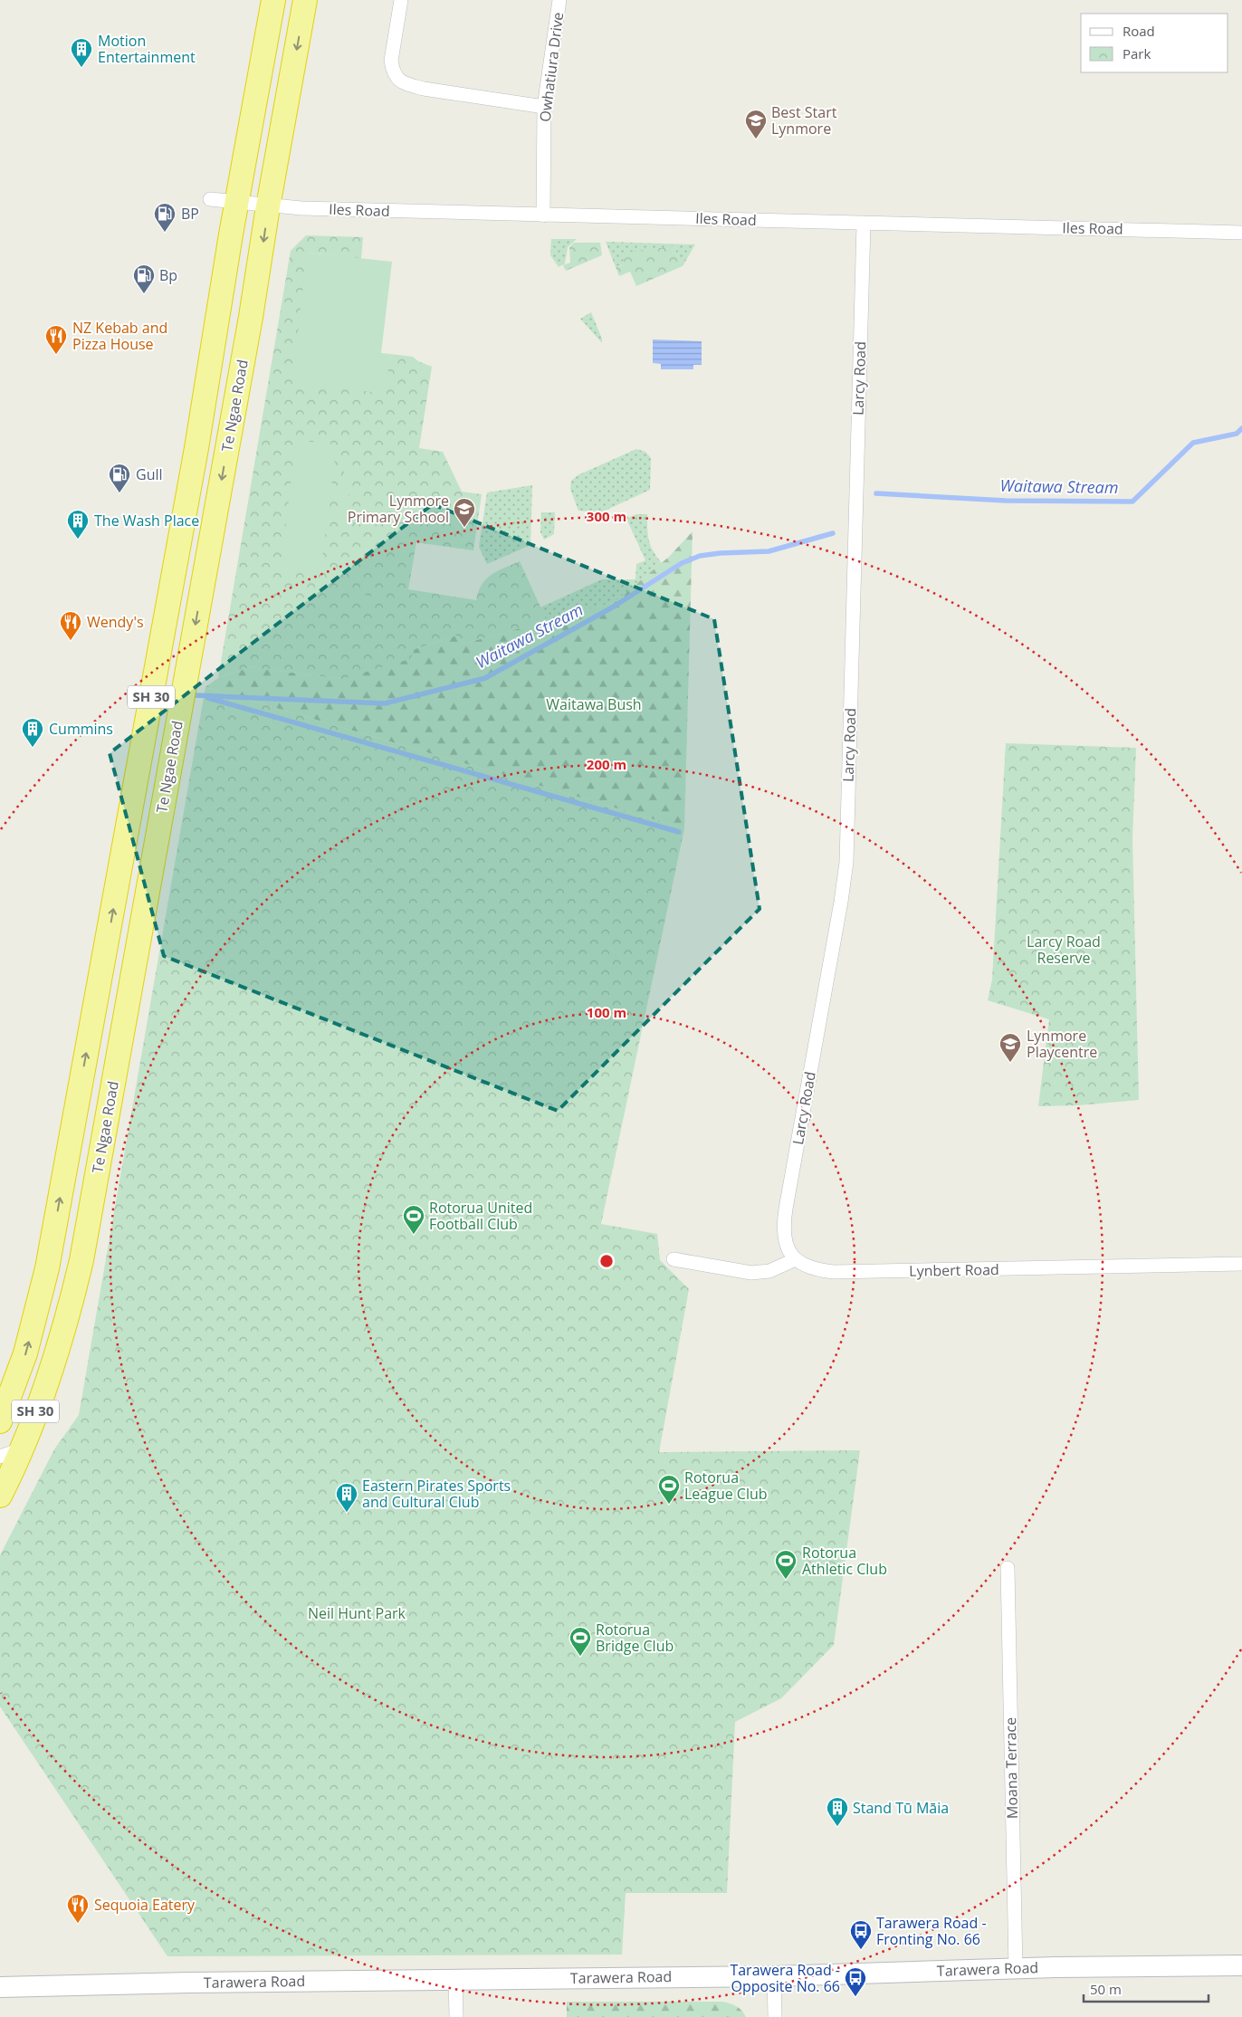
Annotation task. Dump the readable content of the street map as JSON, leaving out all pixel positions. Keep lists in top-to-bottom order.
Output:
{
  "streets": {
    "highway": ["Te Ngae Road", "SH 30"],
    "main road": ["Tarawera Road"],
    "street": [
      "Owhatiura Drive",
      "Iles Road",
      "Larcy Road",
      "Lynbert Road",
      "Moana Terrace"
    ]
  },
  "crossings": [
    ["Owhatiura Drive", "Iles Road"],
    ["Iles Road", "Larcy Road"],
    ["Iles Road", "Te Ngae Road"],
    ["Larcy Road", "Lynbert Road"],
    ["Moana Terrace", "Tarawera Road"]
  ],
  "water": ["Waitawa Stream"],
  "parks": ["Waitawa Bush", "Larcy Road Reserve", "Neil Hunt Park"],
  "places": {
    "building": [
      "Motion Entertainment",
      "The Wash Place",
      "Cummins",
      "Eastern Pirates Sports and Cultural Club",
      "Stand Tū Māia"
    ],
    "school or university": ["Best Start Lynmore", "Lynmore Primary School", "Lynmore Playcentre"],
    "fuel station": ["BP", "Bp", "Gull"],
    "restaurant": ["NZ Kebab and Pizza House", "Wendy's", "Sequoia Eatery"],
    "sports": [
      "Rotorua United Football Club",
      "Rotorua League Club",
      "Rotorua Athletic Club",
      "Rotorua Bridge Club"
    ],
    "bus stop": ["Tarawera Road - Fronting No. 66", "Tarawera Road - Opposite No. 66"]
  },
  "legend": ["Road", "Park"],
  "scale_bar": "50 m",
  "rings": ["300 m", "200 m", "100 m"]
}
